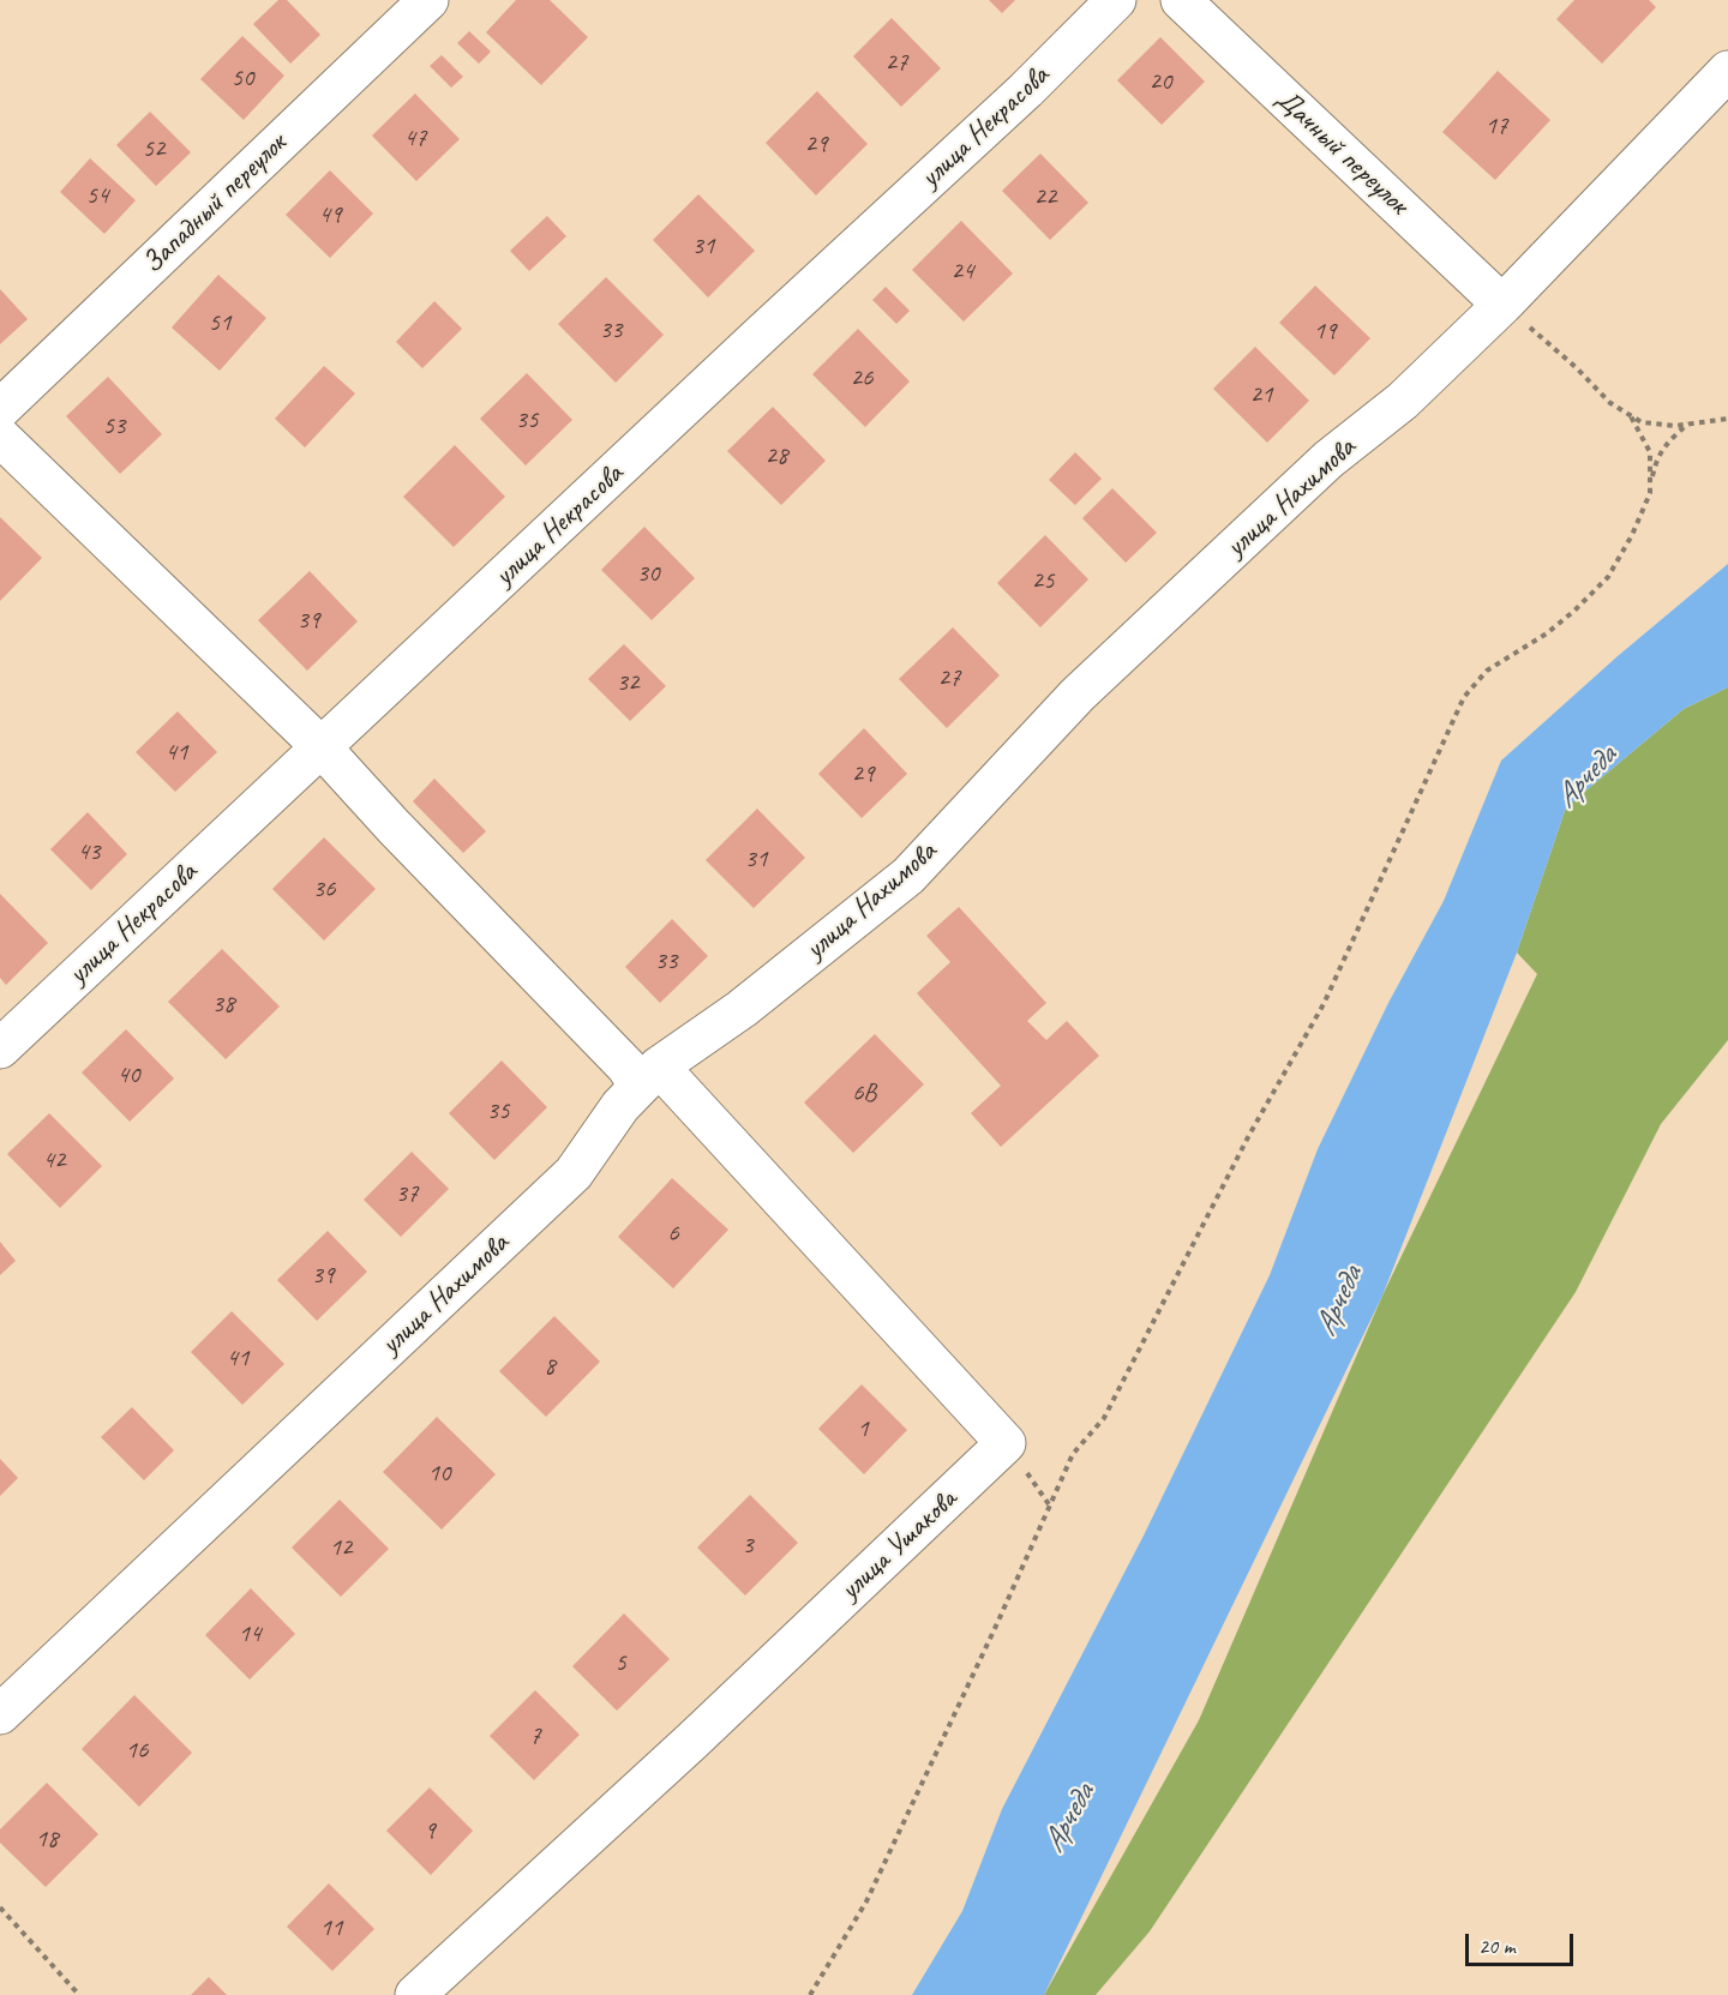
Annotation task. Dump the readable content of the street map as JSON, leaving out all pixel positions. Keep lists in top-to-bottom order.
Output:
{
  "streets": {
    "street": [
      "улица Некрасова",
      "Дачный переулок",
      "Западный переулок",
      "улица Нахимова",
      "улица Ушакова"
    ]
  },
  "crossings": [
    ["Дачный переулок", "улица Нахимова"],
    ["улица Нахимова", "улица Ушакова"]
  ],
  "water": ["Арчеда"],
  "house_numbers": [
    "27",
    "50",
    "20",
    "17",
    "47",
    "29",
    "52",
    "54",
    "22",
    "49",
    "31",
    "24",
    "51",
    "33",
    "19",
    "26",
    "21",
    "35",
    "53",
    "28",
    "30",
    "25",
    "39",
    "27",
    "32",
    "41",
    "29",
    "43",
    "31",
    "36",
    "33",
    "38",
    "40",
    "6В",
    "35",
    "42",
    "37",
    "6",
    "39",
    "41",
    "8",
    "1",
    "10",
    "3",
    "12",
    "14",
    "5",
    "7",
    "16",
    "9",
    "18",
    "11"
  ],
  "scale_bar": "20 m"
}
